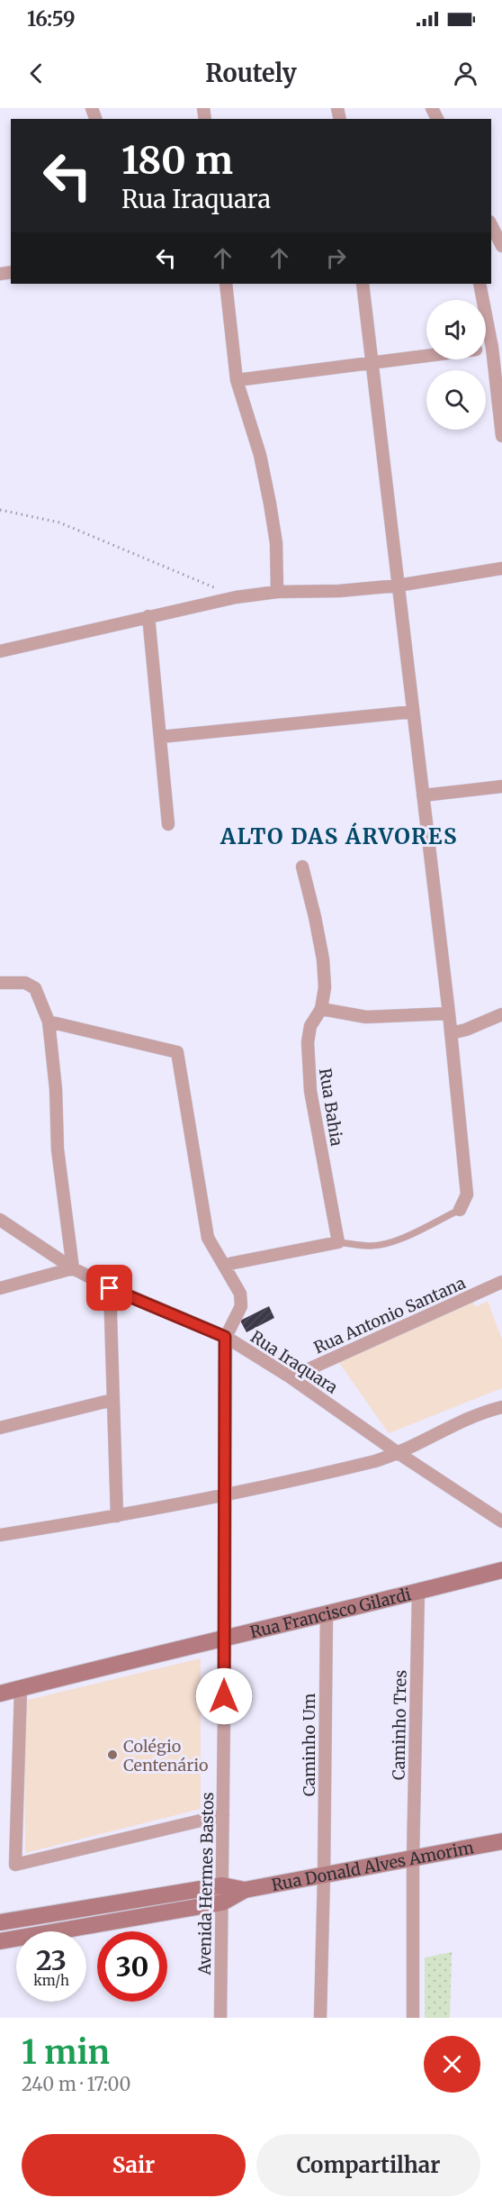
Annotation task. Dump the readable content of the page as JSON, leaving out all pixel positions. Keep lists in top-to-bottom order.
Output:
{
  "streets": {
    "street": [
      "Rua Bahia",
      "Rua Antonio Santana",
      "Rua Iraquara",
      "Rua Francisco Gilardi",
      "Caminho Tres",
      "Caminho Um",
      "Rua Donald Alves Amorim",
      "Avenida Hermes Bastos"
    ]
  },
  "crossings": [
    ["Rua Antonio Santana", "Rua Iraquara"],
    ["Rua Iraquara", "Avenida Hermes Bastos"],
    ["Rua Francisco Gilardi", "Caminho Tres"],
    ["Rua Francisco Gilardi", "Caminho Um"],
    ["Rua Francisco Gilardi", "Avenida Hermes Bastos"],
    ["Caminho Tres", "Rua Donald Alves Amorim"],
    ["Caminho Um", "Rua Donald Alves Amorim"],
    ["Rua Donald Alves Amorim", "Avenida Hermes Bastos"]
  ],
  "districts": ["ALTO DAS ÁRVORES"],
  "places": ["Colégio Centenário"],
  "page": {
    "status": "16:59",
    "header": "Routely",
    "turn": ["180 m", "Rua Iraquara"],
    "speed": "23 km/h",
    "limit": "30",
    "heading": ["1 min", "240 m · 17:00"],
    "buttons": ["Sair", "Compartilhar"]
  }
}
